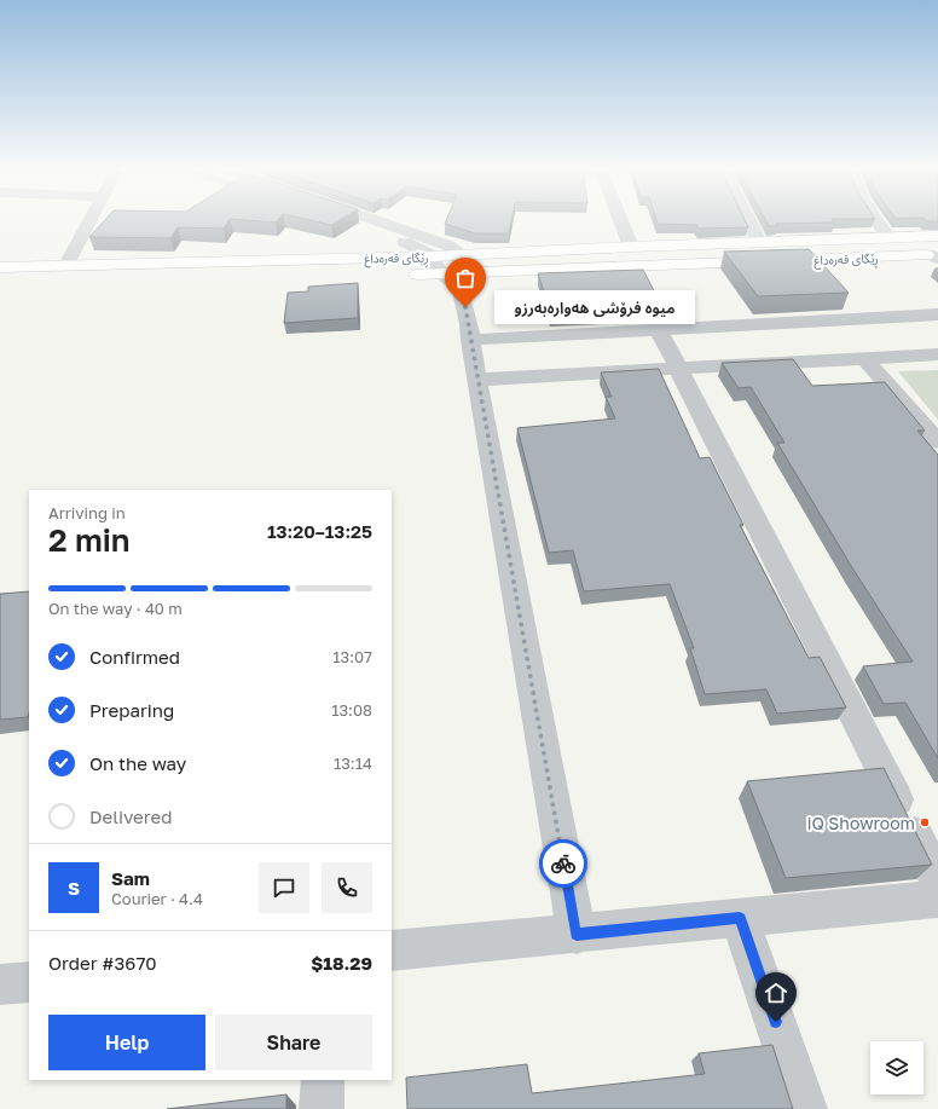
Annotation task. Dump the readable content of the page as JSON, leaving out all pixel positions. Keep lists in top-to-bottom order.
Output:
{
  "streets": {
    "main road": ["ڕێگای قەرەداغ"]
  },
  "places": ["میوە فرۆشی هەوارەبەرزو", "iQ Showroom"],
  "page": {
    "bubble": "میوە فرۆشی هەوارەبەرزو",
    "heading": ["2 min", "Arriving in", "13:20–13:25"],
    "panel": [
      "Sam",
      "Courier · 4.4",
      "Order #3670",
      "$18.29"
    ],
    "bar": "On the way · 40 m",
    "list": [
      ["Confirmed", "13:07"],
      ["Preparing", "13:08"],
      ["On the way", "13:14"],
      "Delivered"
    ],
    "round": "S",
    "buttons": ["Help", "Share"]
  }
}
